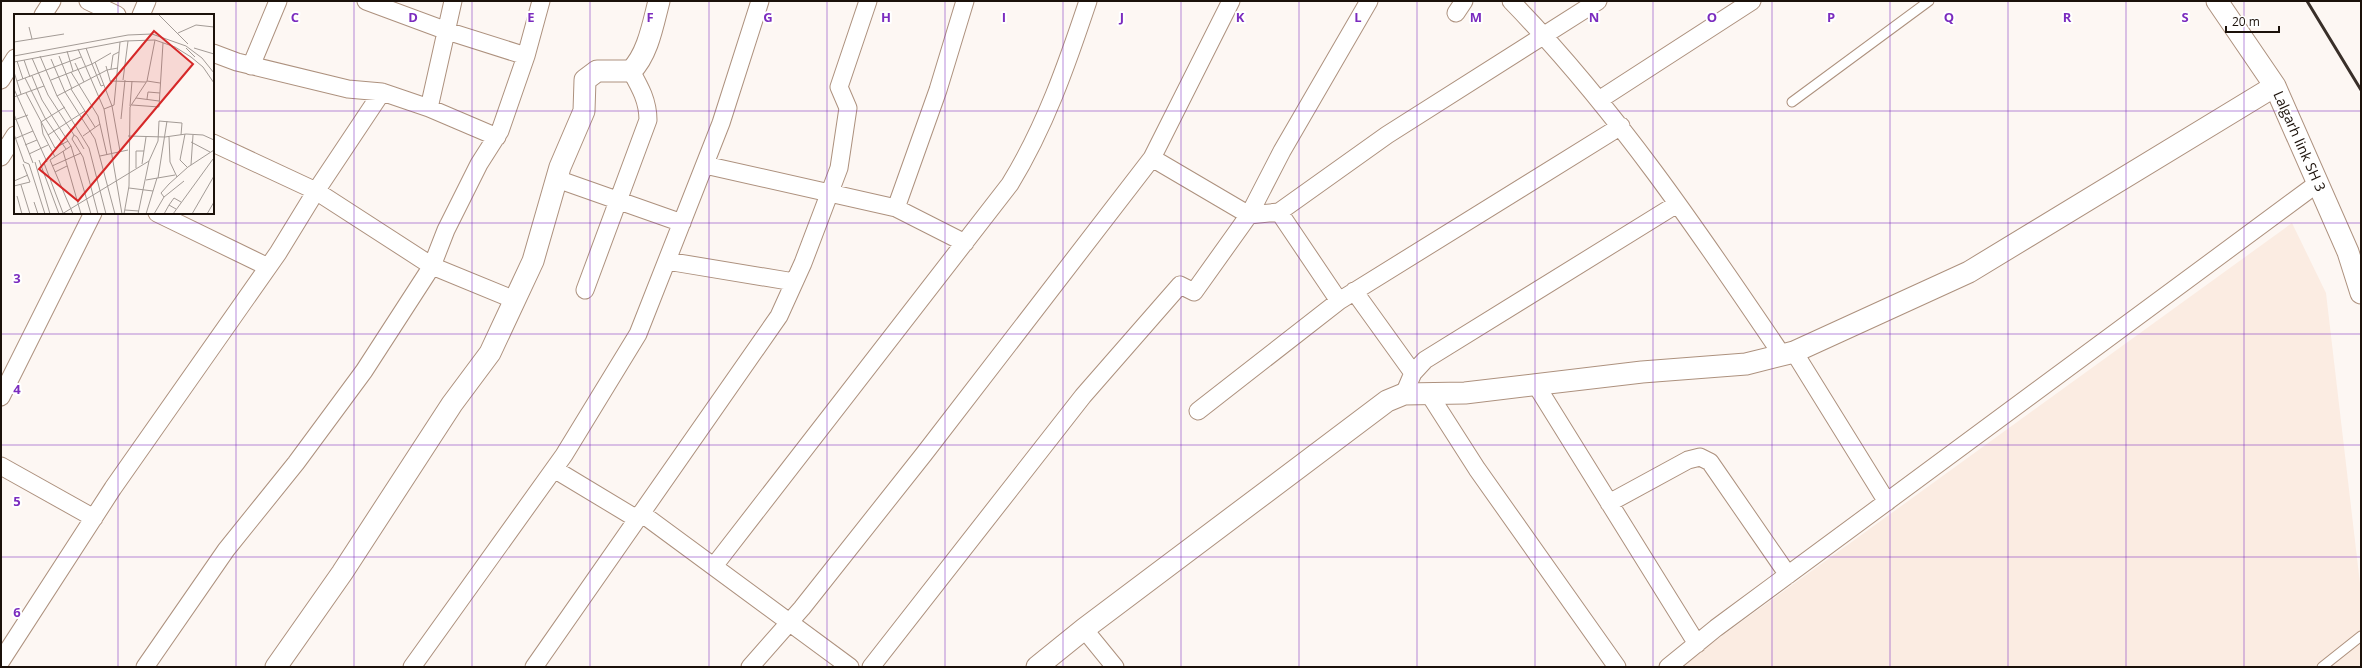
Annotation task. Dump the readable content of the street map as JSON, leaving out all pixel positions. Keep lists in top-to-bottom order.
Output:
{
  "streets": {
    "street": ["Lalgarh link SH 3"]
  },
  "scale_bar": "20 m",
  "grid": {
    "columns": [
      "C",
      "D",
      "E",
      "F",
      "G",
      "H",
      "I",
      "J",
      "K",
      "L",
      "M",
      "N",
      "O",
      "P",
      "Q",
      "R",
      "S"
    ],
    "rows": [
      "3",
      "4",
      "5",
      "6"
    ]
  }
}
